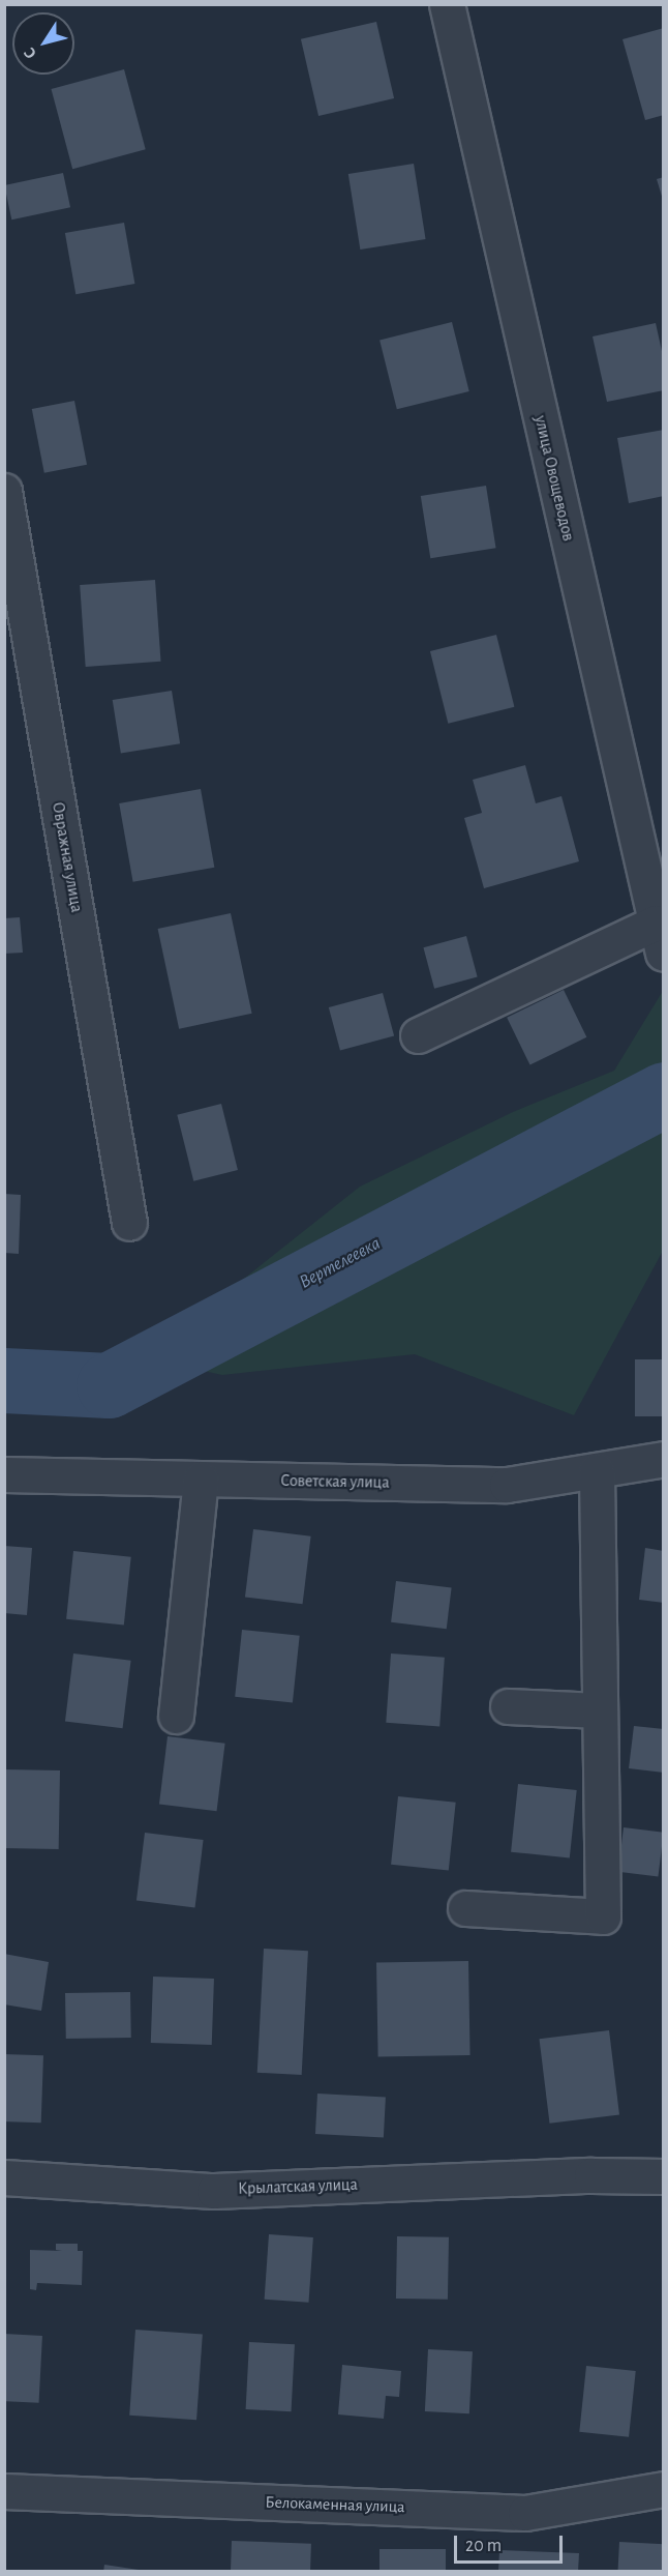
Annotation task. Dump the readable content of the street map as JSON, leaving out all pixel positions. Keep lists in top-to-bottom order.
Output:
{
  "streets": {
    "street": [
      "улица Овощеводов",
      "Овражная улица",
      "Советская улица",
      "Крылатская улица",
      "Белокаменная улица"
    ]
  },
  "water": ["Вертелеевка"],
  "scale_bar": "20 m",
  "north": "bottom left"
}
